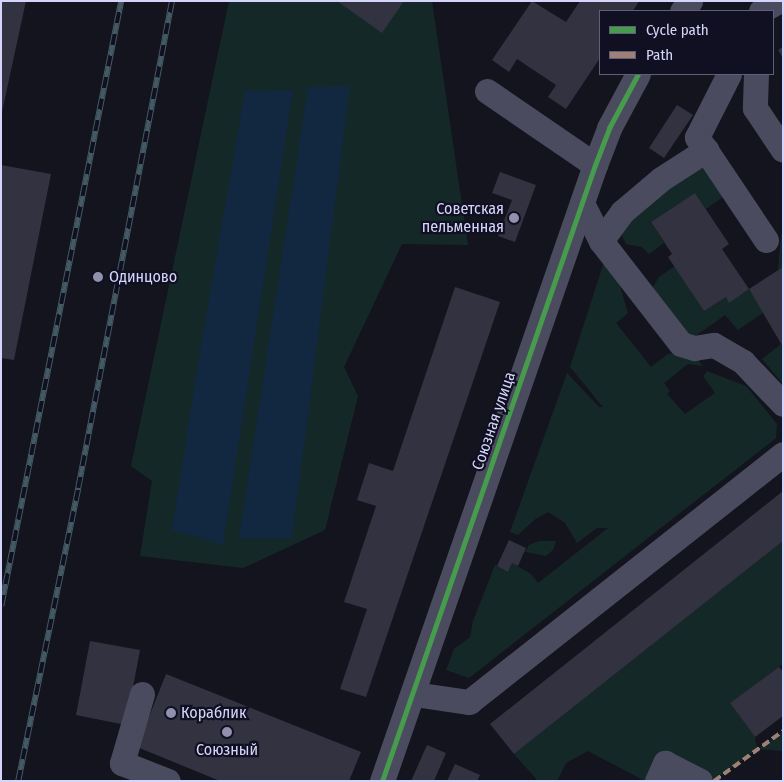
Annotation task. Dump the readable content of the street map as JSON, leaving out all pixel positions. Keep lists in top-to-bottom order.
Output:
{
  "streets": {
    "street": ["Союзная улица"]
  },
  "places": [
    "Советская пельменная",
    "Одинцово",
    "Кораблик",
    "Союзный"
  ],
  "legend": ["Cycle path", "Path"]
}
